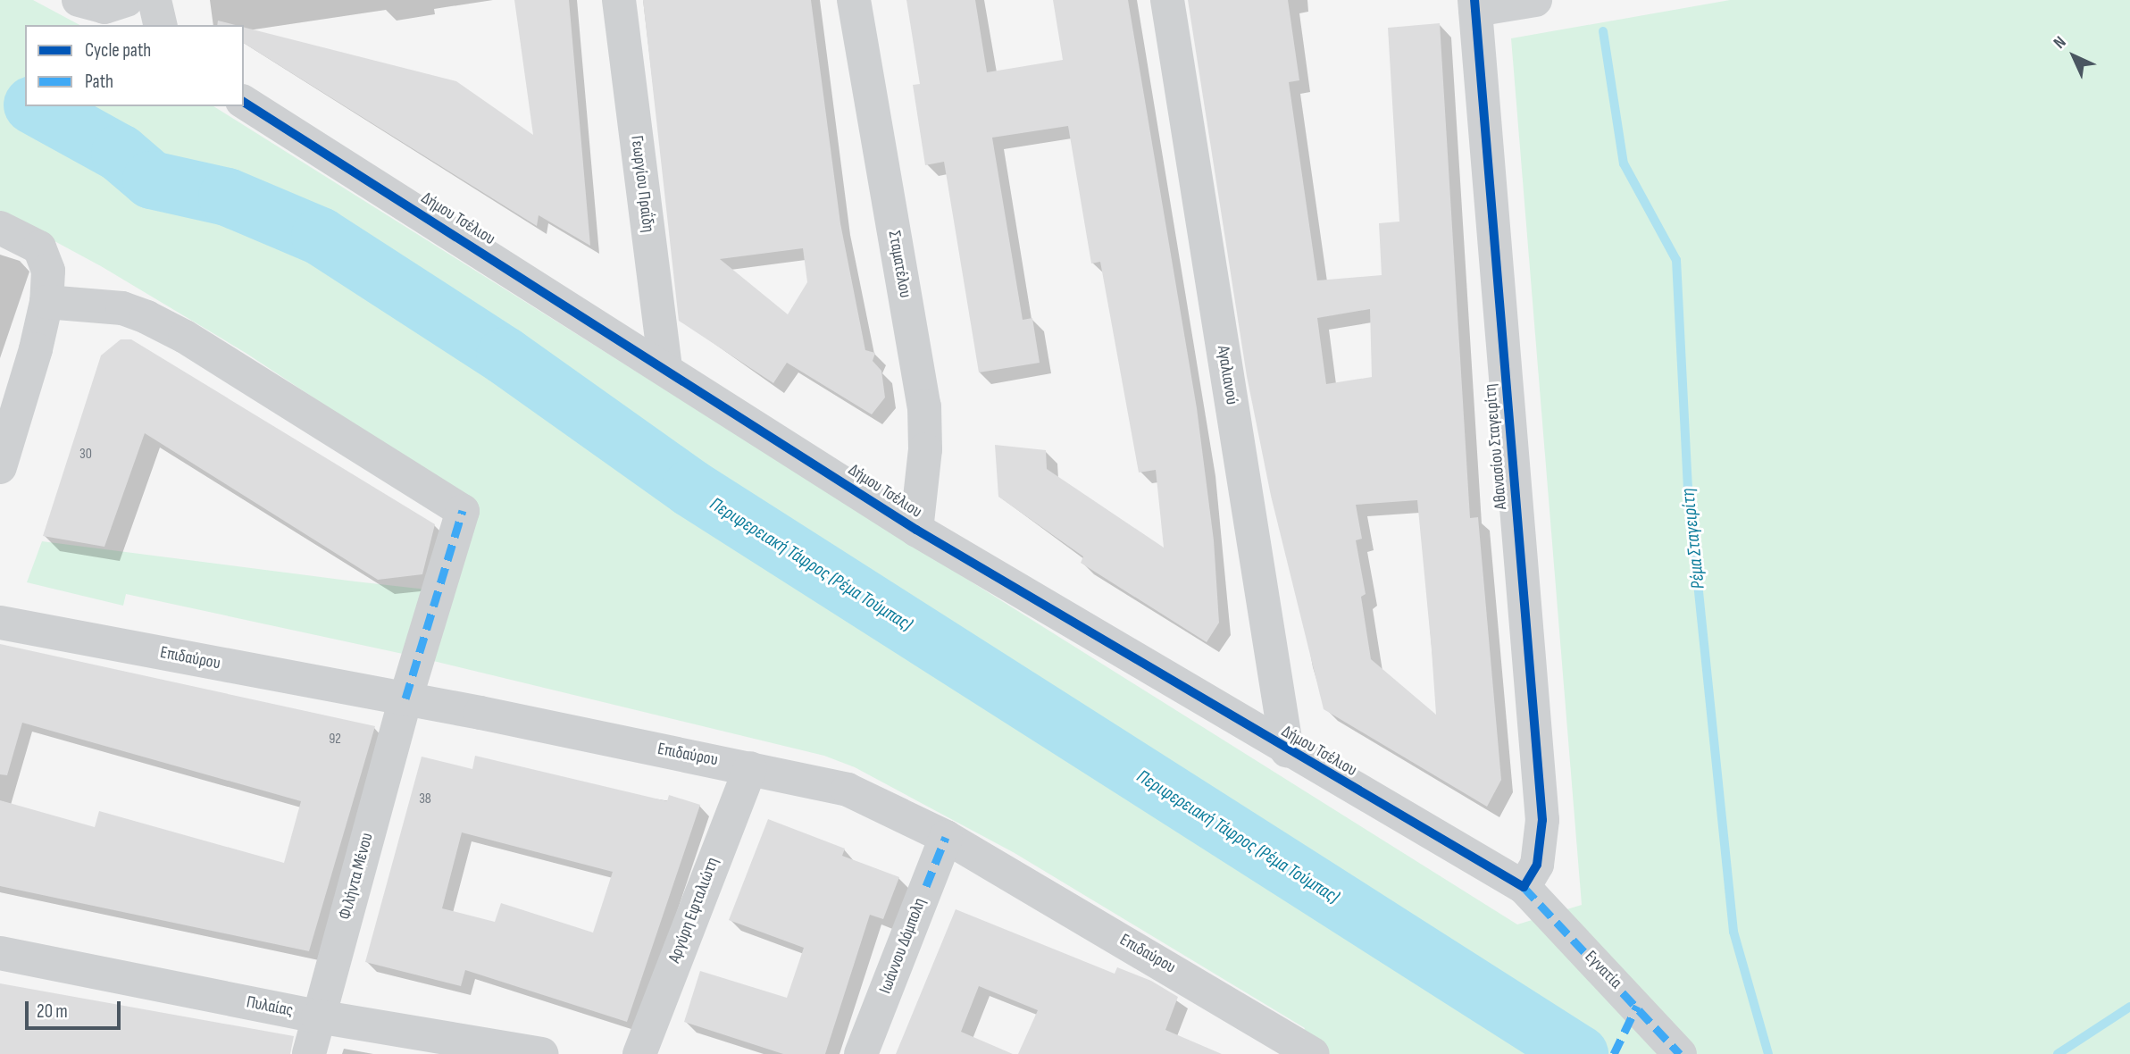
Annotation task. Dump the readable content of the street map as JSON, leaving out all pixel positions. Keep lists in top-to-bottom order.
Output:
{
  "streets": {
    "street": [
      "Γεωργίου Πραΐδη",
      "Δήμου Τσέλιου",
      "Σταματέλου",
      "Αγαλιανού",
      "Αθανασίου Σταγειρίτη",
      "Επιδαύρου",
      "Φιλήντα Μένου",
      "Αργύρη Εφταλιώτη",
      "Ιωάννου Δόμπολη",
      "Εγνατία",
      "Πυλαίας"
    ]
  },
  "crossings": [
    ["Γεωργίου Πραΐδη", "Δήμου Τσέλιου"],
    ["Δήμου Τσέλιου", "Σταματέλου"],
    ["Δήμου Τσέλιου", "Αγαλιανού"],
    ["Δήμου Τσέλιου", "Αθανασίου Σταγειρίτη"],
    ["Δήμου Τσέλιου", "Εγνατία"],
    ["Αθανασίου Σταγειρίτη", "Εγνατία"],
    ["Επιδαύρου", "Φιλήντα Μένου"],
    ["Επιδαύρου", "Αργύρη Εφταλιώτη"],
    ["Επιδαύρου", "Ιωάννου Δόμπολη"],
    ["Φιλήντα Μένου", "Πυλαίας"]
  ],
  "water": ["Ρέμα Σταγειρίτη", "Περιφερειακή Τάφρος (Ρέμα Τούμπας)"],
  "house_numbers": ["30", "92", "38"],
  "legend": ["Cycle path", "Path"],
  "scale_bar": "20 m",
  "north": "top left"
}
